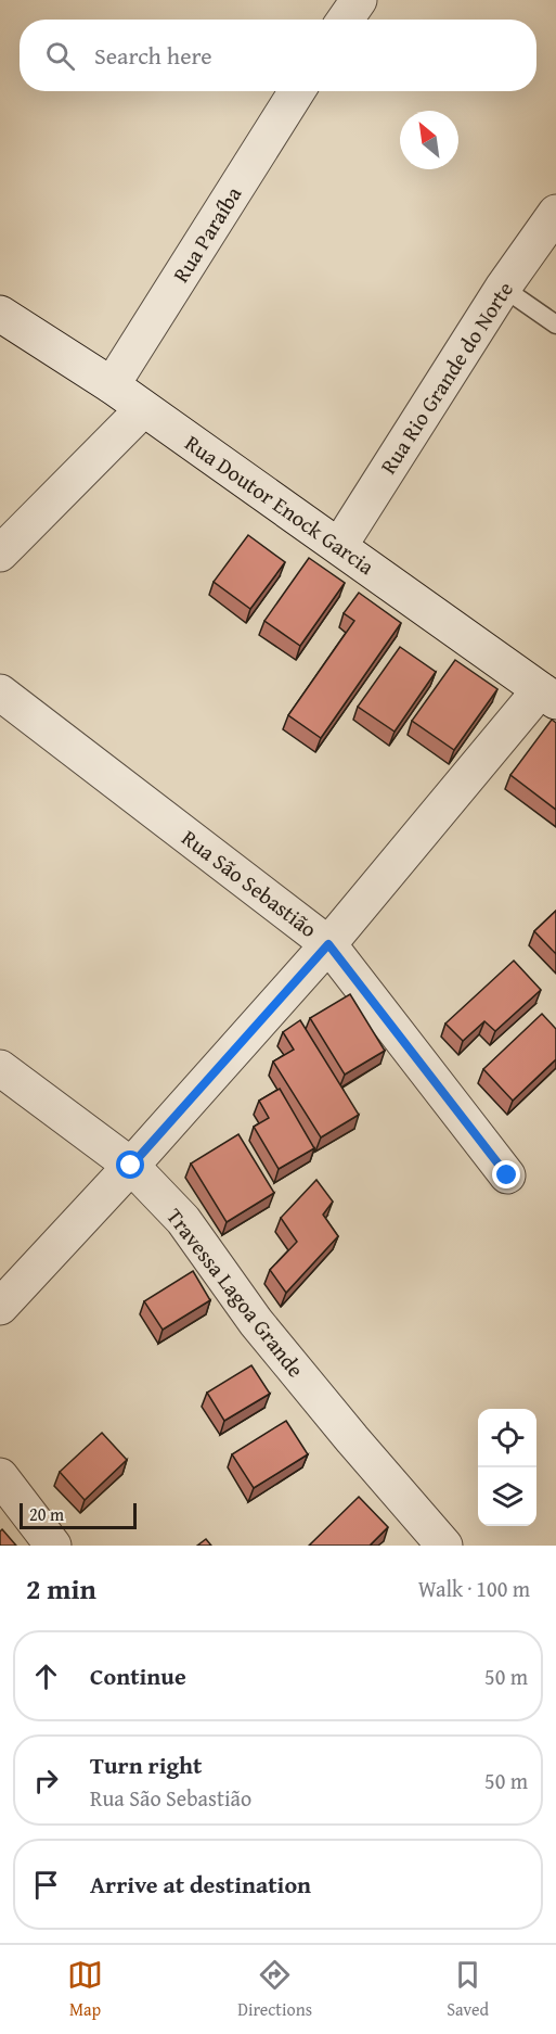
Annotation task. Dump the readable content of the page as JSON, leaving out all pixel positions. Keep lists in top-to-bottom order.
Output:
{
  "streets": {
    "street": [
      "Rua Paraíba",
      "Rua Rio Grande do Norte",
      "Rua Doutor Enock Garcia",
      "Rua São Sebastião",
      "Travessa Lagoa Grande"
    ]
  },
  "crossings": [
    ["Rua Paraíba", "Rua Doutor Enock Garcia"],
    ["Rua Rio Grande do Norte", "Rua Doutor Enock Garcia"]
  ],
  "scale_bar": "20 m",
  "north": "top left",
  "page": {
    "search": "Search here",
    "scale": "20 m",
    "heading": ["2 min", "Walk · 100 m"],
    "list": [
      ["Continue", "50 m"],
      ["Turn right", "Rua São Sebastião", "50 m"],
      "Arrive at destination"
    ],
    "nav": ["Map", "Directions", "Saved"]
  }
}
